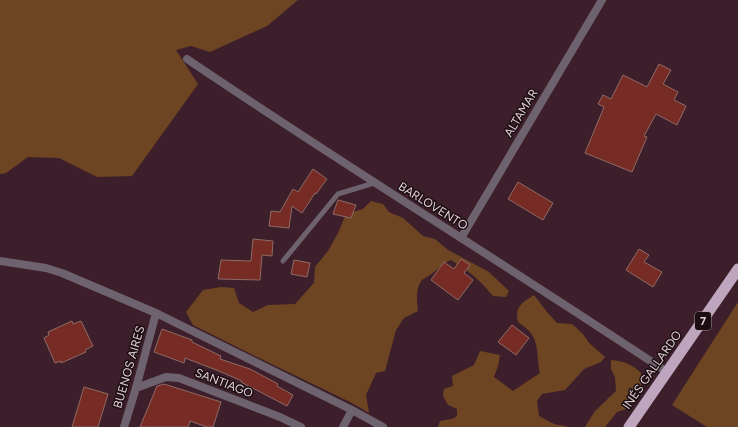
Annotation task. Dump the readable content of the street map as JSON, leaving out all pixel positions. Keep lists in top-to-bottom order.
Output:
{
  "streets": {
    "highway": ["7", "INÉS GALLARDO"],
    "street": [
      "ALTAMAR",
      "BARLOVENTO",
      "BUENOS AIRES",
      "SANTIAGO"
    ]
  },
  "crossings": [
    ["ALTAMAR", "BARLOVENTO"],
    ["BARLOVENTO", "INÉS GALLARDO"],
    ["BUENOS AIRES", "SANTIAGO"]
  ]
}
